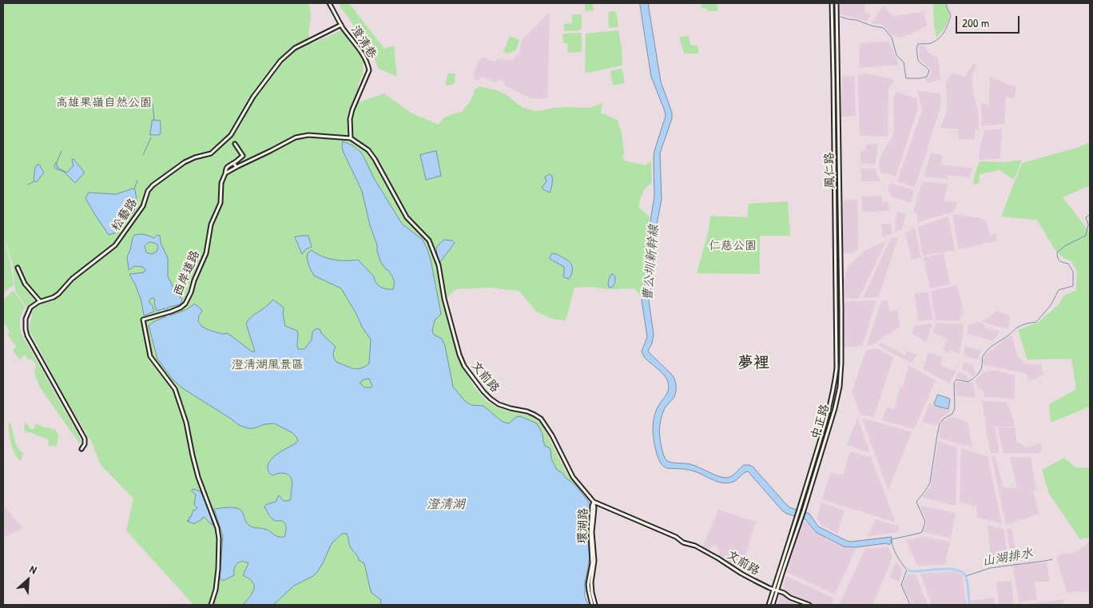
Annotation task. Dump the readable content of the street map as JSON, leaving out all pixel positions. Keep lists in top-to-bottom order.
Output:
{
  "streets": {
    "street": [
      "澄清巷",
      "鳳仁路",
      "松藝路",
      "西岸道路",
      "文前路",
      "中正路",
      "環湖路"
    ]
  },
  "crossings": [
    ["澄清巷", "松藝路"],
    ["澄清巷", "文前路"],
    ["鳳仁路", "中正路"],
    ["文前路", "中正路"],
    ["文前路", "環湖路"]
  ],
  "districts": ["夢裡"],
  "water": ["曹公圳新幹線", "澄清湖", "山湖排水"],
  "parks": ["高雄果嶺自然公園", "仁慈公園", "澄清湖風景區"],
  "scale_bar": "200 m",
  "north": "top right"
}
